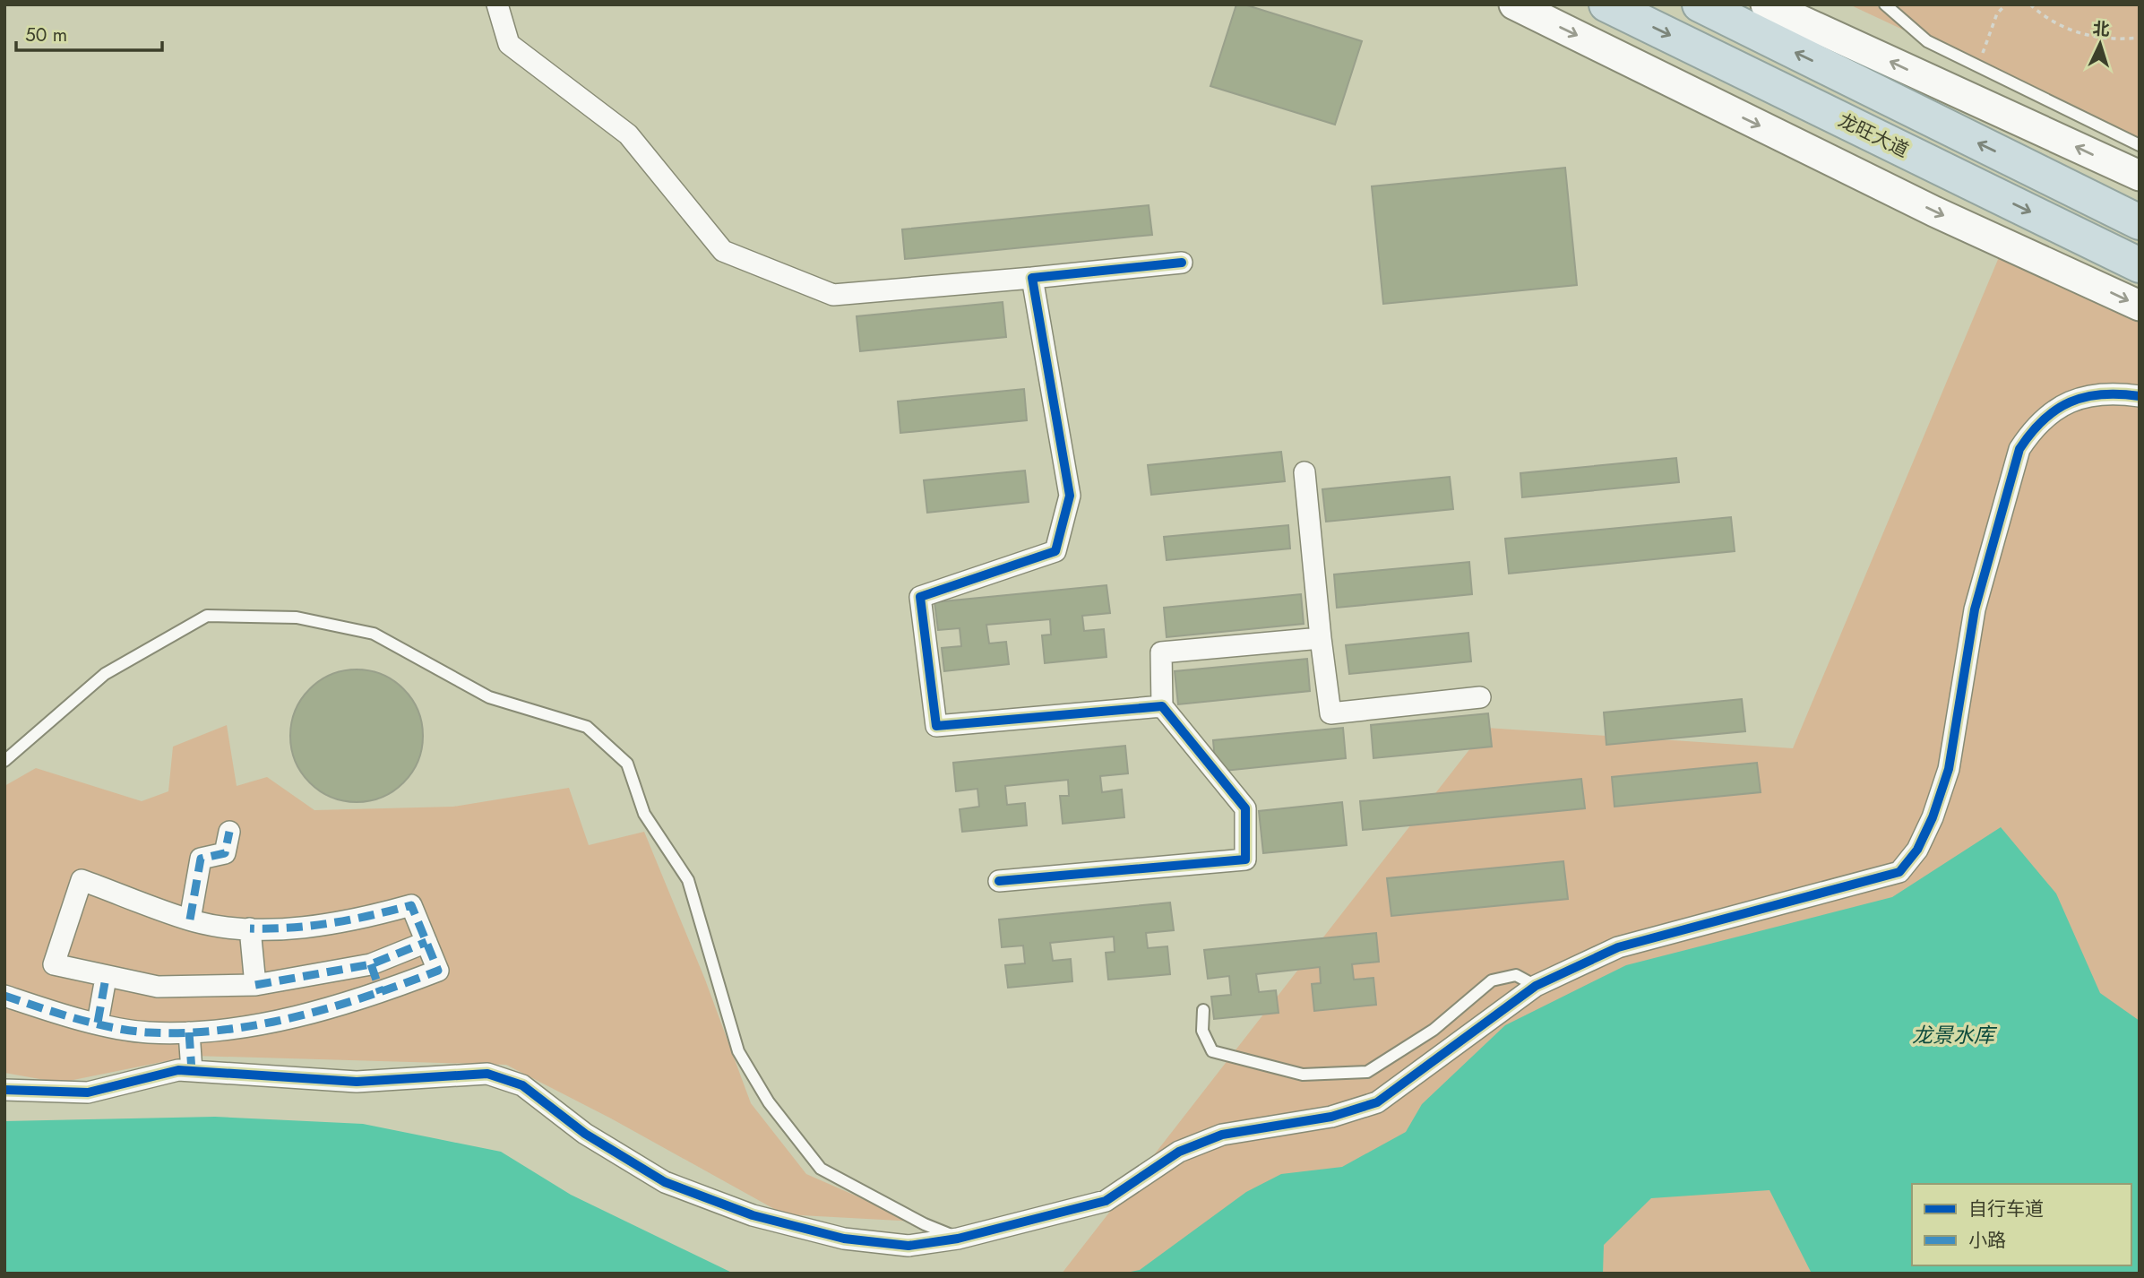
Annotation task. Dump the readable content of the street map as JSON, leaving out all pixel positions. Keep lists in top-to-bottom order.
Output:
{
  "streets": {
    "highway": ["龙旺大道"]
  },
  "water": ["龙景水库"],
  "legend": ["自行车道", "小路"],
  "scale_bar": "50 m",
  "north": "top"
}
